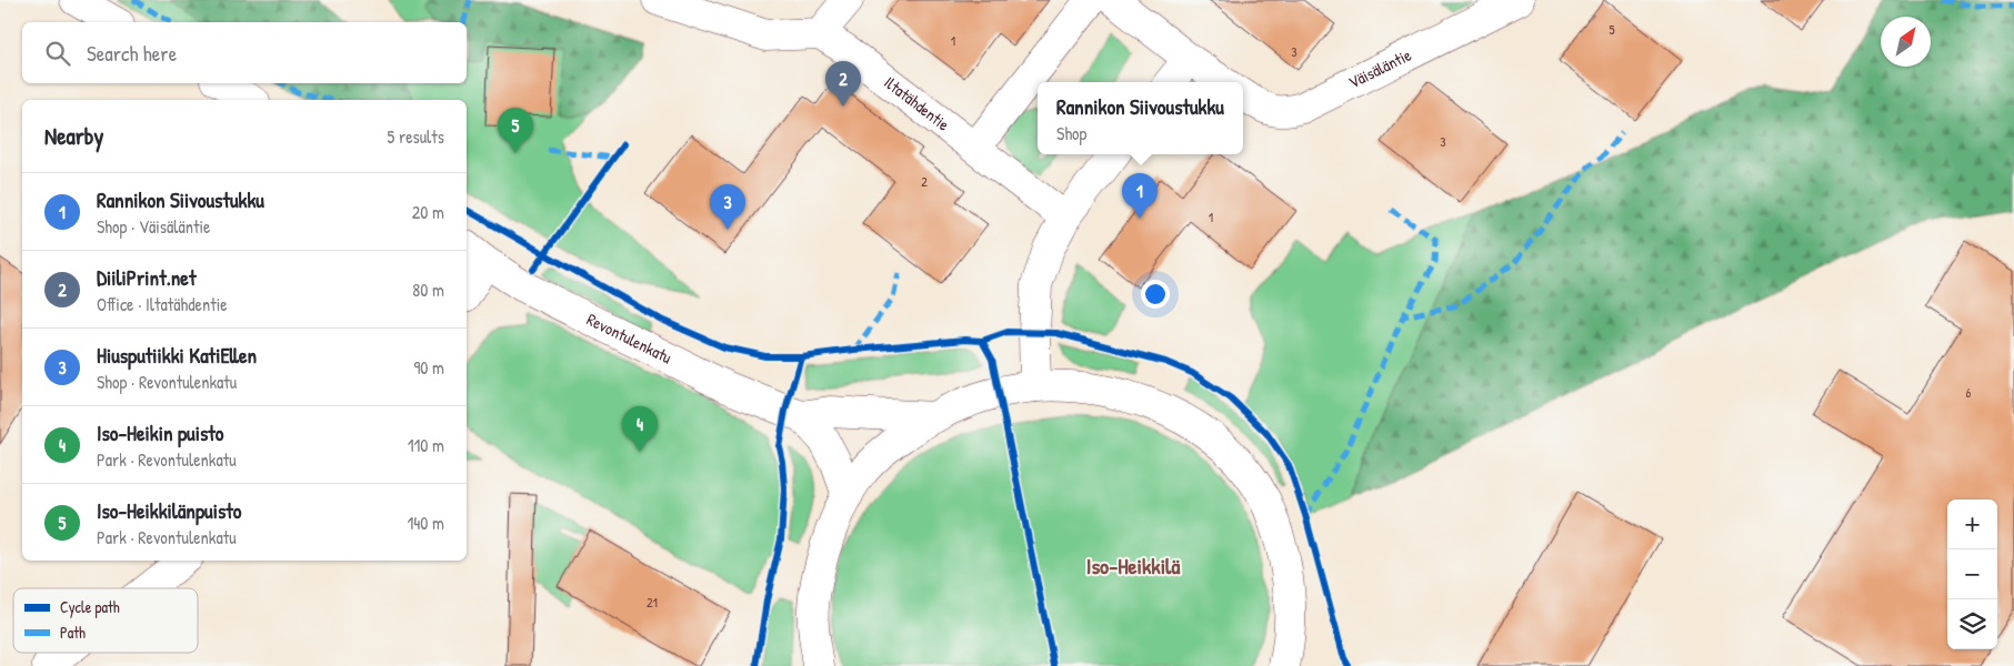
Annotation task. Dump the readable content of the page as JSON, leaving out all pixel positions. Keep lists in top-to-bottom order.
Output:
{
  "streets": {
    "street": ["Väisäläntie", "Iltatähdentie", "Revontulenkatu"]
  },
  "districts": ["Iso-Heikkilä"],
  "house_numbers": [
    "5",
    "1",
    "3",
    "3",
    "2",
    "1",
    "6",
    "21"
  ],
  "legend": ["Cycle path", "Path"],
  "north": "top right",
  "page": {
    "search": "Search here",
    "pins": [
      "2",
      "5",
      "1",
      "3",
      "4"
    ],
    "popup": ["Rannikon Siivoustukku", "Shop"],
    "heading": ["Nearby", "5 results"],
    "list": [
      {
        "mark": "1",
        "name": "Rannikon Siivoustukku",
        "note": "Shop · Väisäläntie",
        "value": "20 m"
      },
      {
        "mark": "2",
        "name": "DiiliPrint.net",
        "note": "Office · Iltatähdentie",
        "value": "80 m"
      },
      {
        "mark": "3",
        "name": "Hiusputiikki KatiEllen",
        "note": "Shop · Revontulenkatu",
        "value": "90 m"
      },
      {
        "mark": "4",
        "name": "Iso-Heikin puisto",
        "note": "Park · Revontulenkatu",
        "value": "110 m"
      },
      {
        "mark": "5",
        "name": "Iso-Heikkilänpuisto",
        "note": "Park · Revontulenkatu",
        "value": "140 m"
      }
    ],
    "map_buttons": ["+", "−"]
  }
}
